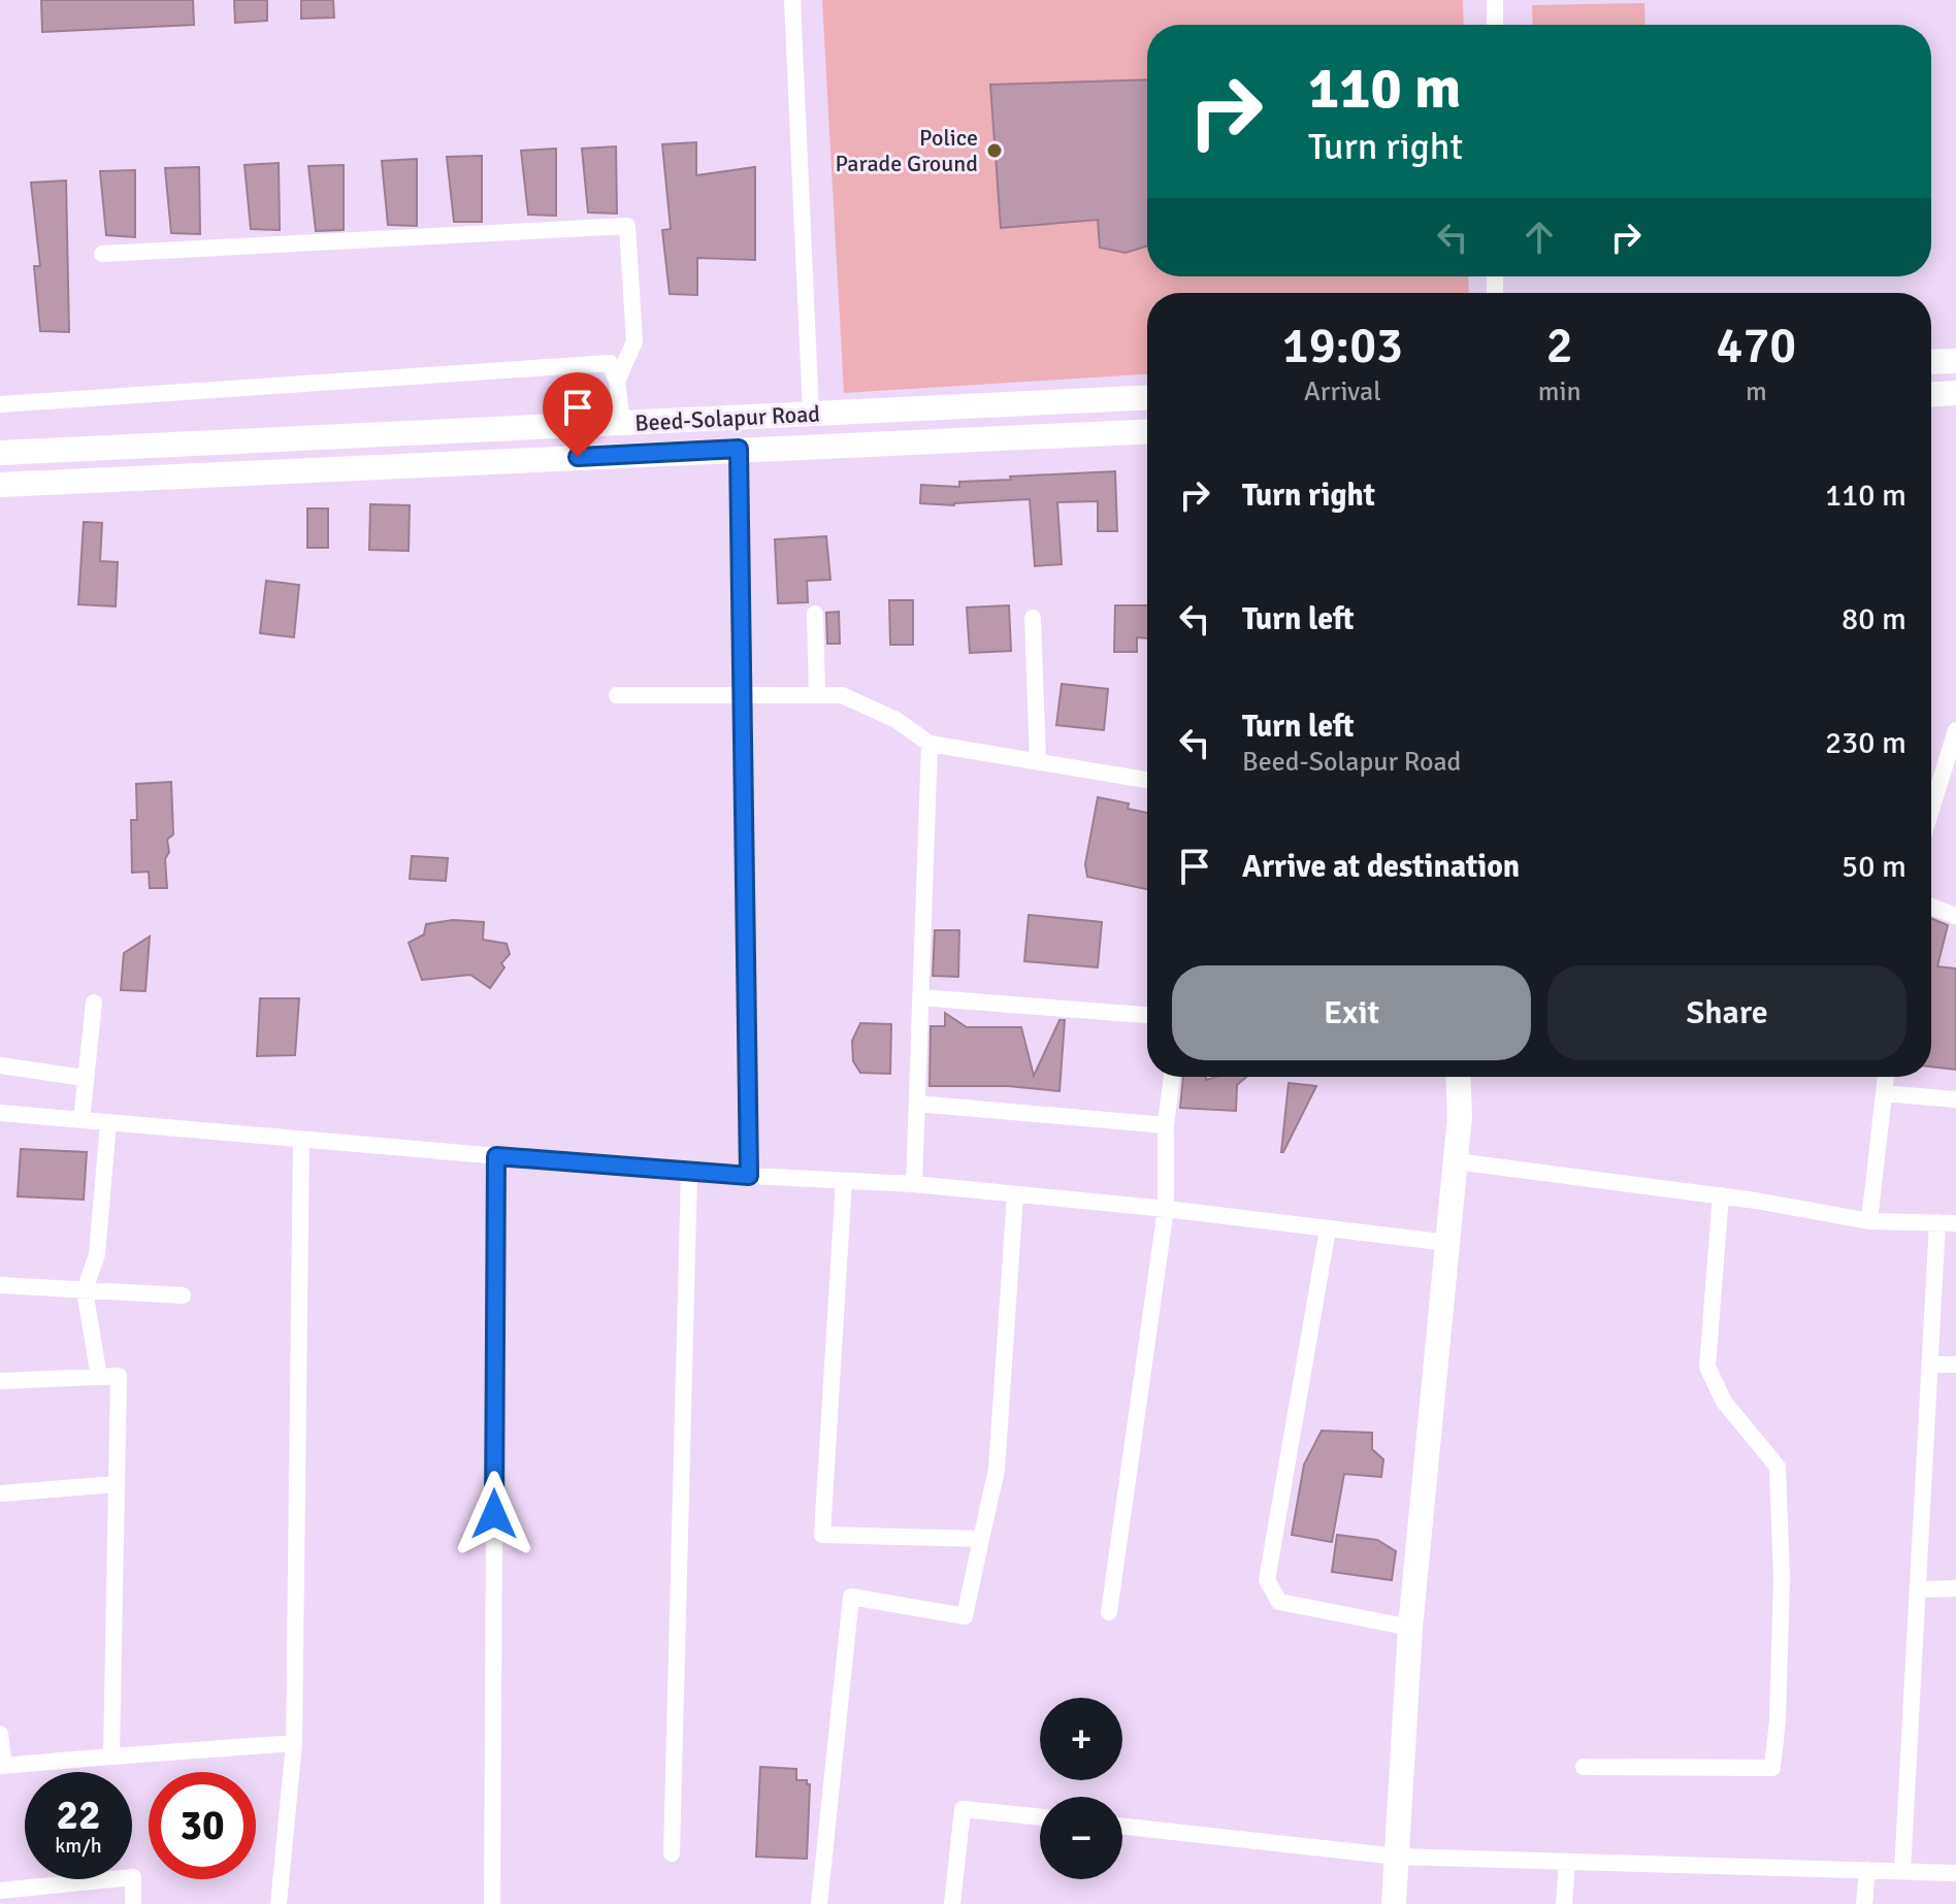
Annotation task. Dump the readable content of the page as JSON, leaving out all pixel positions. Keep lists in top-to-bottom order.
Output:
{
  "streets": {
    "main road": ["Beed-Solapur Road"]
  },
  "places": ["Police Parade Ground"],
  "page": {
    "turn": ["110 m", "Turn right"],
    "eta": [
      "19:03",
      "Arrival",
      "2",
      "min",
      "470",
      "m"
    ],
    "list": [
      {
        "name": "Turn right",
        "value": "110 m"
      },
      {
        "name": "Turn left",
        "value": "80 m"
      },
      {
        "name": "Turn left",
        "note": "Beed-Solapur Road",
        "value": "230 m"
      },
      {
        "name": "Arrive at destination",
        "value": "50 m"
      }
    ],
    "buttons": ["Exit", "Share"],
    "map_buttons": ["+", "−"],
    "speed": "22 km/h",
    "limit": "30"
  }
}
